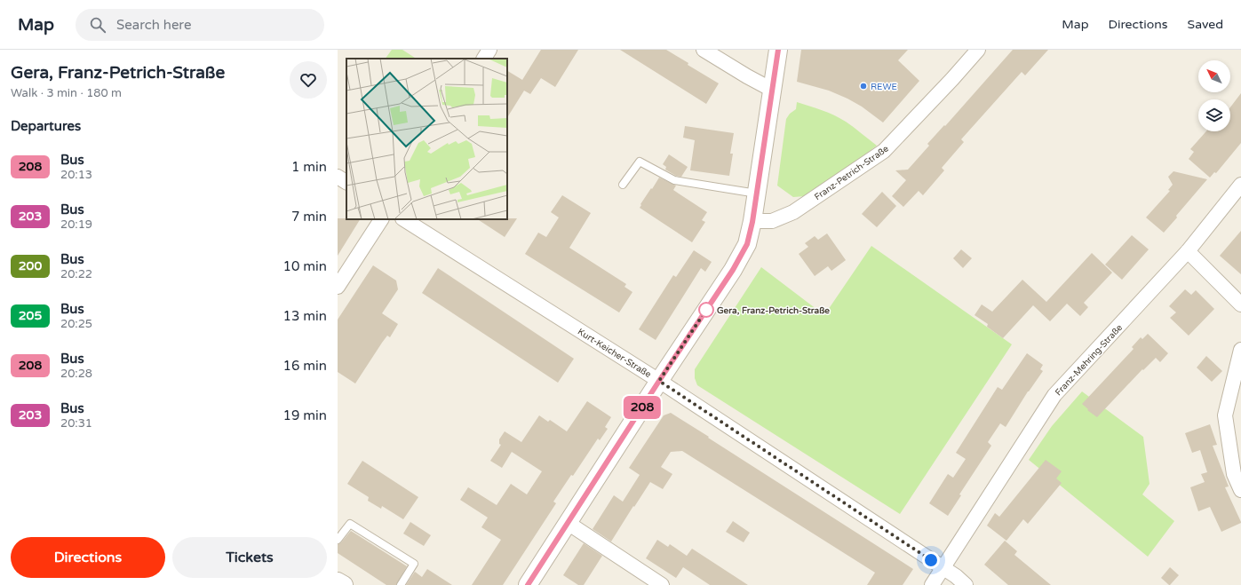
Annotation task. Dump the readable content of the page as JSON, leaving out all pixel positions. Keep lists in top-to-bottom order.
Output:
{
  "streets": {
    "street": ["Franz-Petrich-Straße", "Kurt-Keicher-Straße", "Franz-Mehring-Straße"]
  },
  "crossings": [
    ["Kurt-Keicher-Straße", "Franz-Mehring-Straße"]
  ],
  "places": ["REWE", "Gera, Franz-Petrich-Straße"],
  "lines": ["bus line 208"],
  "north": "top left",
  "page": {
    "header": "Map",
    "search": "Search here",
    "nav": ["Map", "Directions", "Saved"],
    "heading": [
      ["Gera, Franz-Petrich-Straße", "Walk · 3 min · 180 m"],
      "Departures"
    ],
    "on_map": "208",
    "list": [
      {
        "mark": "208",
        "name": "Bus",
        "note": "20:13",
        "value": "1 min"
      },
      {
        "mark": "203",
        "name": "Bus",
        "note": "20:19",
        "value": "7 min"
      },
      {
        "mark": "200",
        "name": "Bus",
        "note": "20:22",
        "value": "10 min"
      },
      {
        "mark": "205",
        "name": "Bus",
        "note": "20:25",
        "value": "13 min"
      },
      {
        "mark": "208",
        "name": "Bus",
        "note": "20:28",
        "value": "16 min"
      },
      {
        "mark": "203",
        "name": "Bus",
        "note": "20:31",
        "value": "19 min"
      }
    ],
    "buttons": ["Directions", "Tickets"]
  }
}
